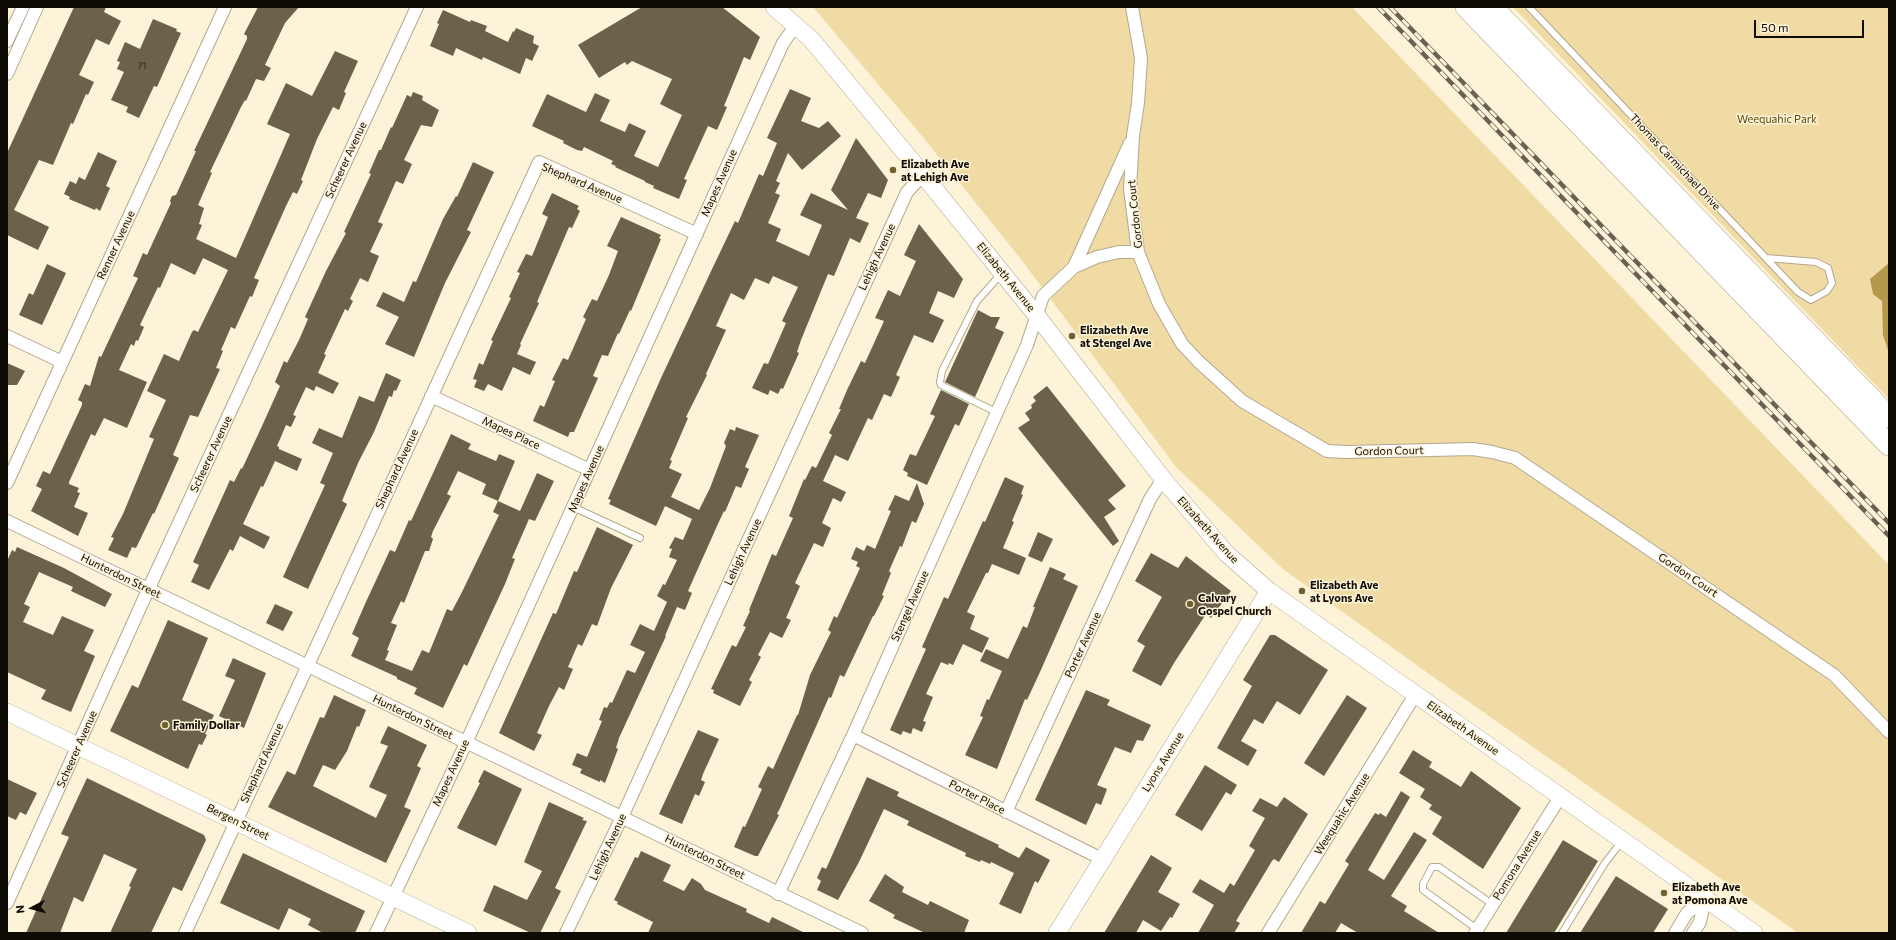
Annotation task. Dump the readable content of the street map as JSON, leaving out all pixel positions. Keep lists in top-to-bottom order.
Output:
{
  "streets": {
    "main road": ["Elizabeth Avenue", "Lyons Avenue", "Bergen Street"],
    "street": [
      "Scheerer Avenue",
      "Shephard Avenue",
      "Mapes Avenue",
      "Gordon Court",
      "Renner Avenue",
      "Lehigh Avenue",
      "Mapes Place",
      "Hunterdon Street",
      "Stengel Avenue",
      "Porter Avenue",
      "Porter Place",
      "Weequahic Avenue",
      "Pomona Avenue"
    ],
    "lane": ["Thomas Carmichael Drive"]
  },
  "crossings": [
    ["Scheerer Avenue", "Hunterdon Street"],
    ["Scheerer Avenue", "Bergen Street"],
    ["Shephard Avenue", "Mapes Avenue"],
    ["Shephard Avenue", "Mapes Place"],
    ["Shephard Avenue", "Hunterdon Street"],
    ["Shephard Avenue", "Bergen Street"],
    ["Mapes Avenue", "Elizabeth Avenue"],
    ["Mapes Avenue", "Mapes Place"],
    ["Mapes Avenue", "Hunterdon Street"],
    ["Mapes Avenue", "Bergen Street"],
    ["Lehigh Avenue", "Elizabeth Avenue"],
    ["Lehigh Avenue", "Hunterdon Street"],
    ["Elizabeth Avenue", "Stengel Avenue"],
    ["Elizabeth Avenue", "Porter Avenue"],
    ["Elizabeth Avenue", "Lyons Avenue"],
    ["Elizabeth Avenue", "Weequahic Avenue"],
    ["Elizabeth Avenue", "Pomona Avenue"],
    ["Hunterdon Street", "Stengel Avenue"],
    ["Stengel Avenue", "Porter Place"],
    ["Porter Avenue", "Porter Place"],
    ["Lyons Avenue", "Porter Place"]
  ],
  "parks": ["Weequahic Park"],
  "places": [
    "Elizabeth Ave at Lehigh Ave",
    "Elizabeth Ave at Stengel Ave",
    "Elizabeth Ave at Lyons Ave",
    "Calvary Gospel Church",
    "Family Dollar",
    "Elizabeth Ave at Pomona Ave"
  ],
  "house_numbers": ["71"],
  "scale_bar": "50 m",
  "north": "left"
}
